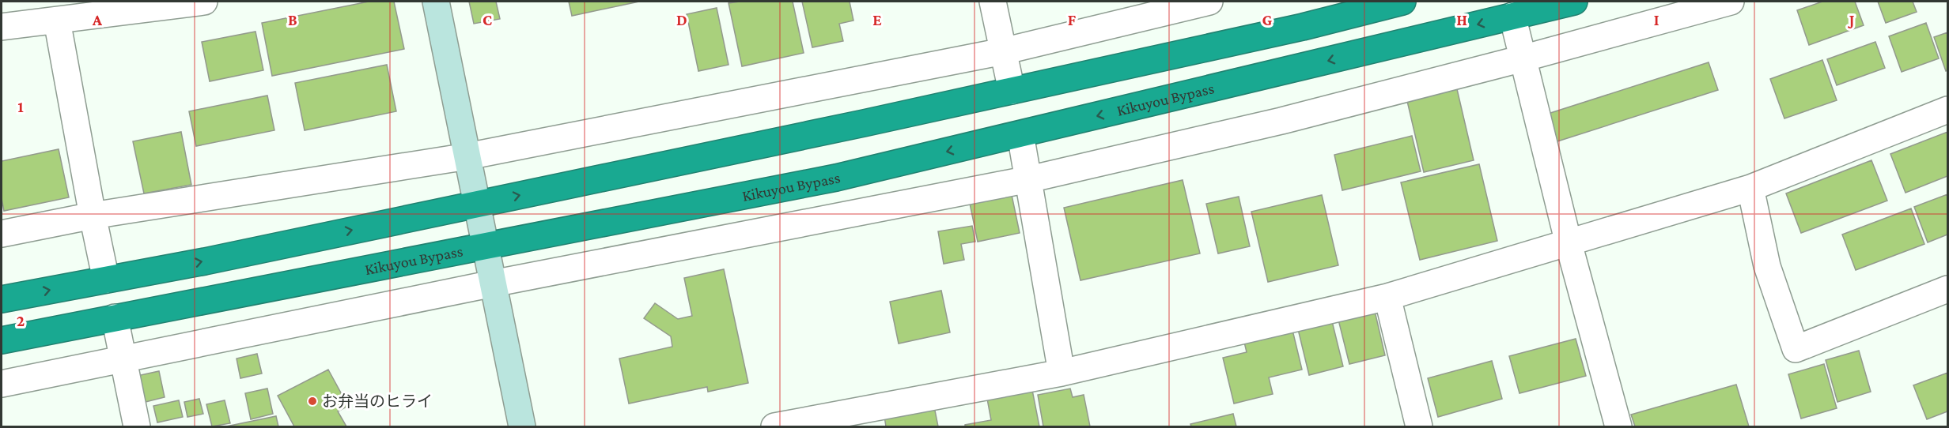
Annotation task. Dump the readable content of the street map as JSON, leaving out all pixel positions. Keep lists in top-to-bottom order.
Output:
{
  "streets": {
    "highway": ["Kikuyou Bypass"]
  },
  "places": ["お弁当のヒライ"],
  "grid": {
    "columns": [
      "A",
      "B",
      "C",
      "D",
      "E",
      "F",
      "G",
      "H",
      "I",
      "J"
    ],
    "rows": ["1", "2"]
  }
}
